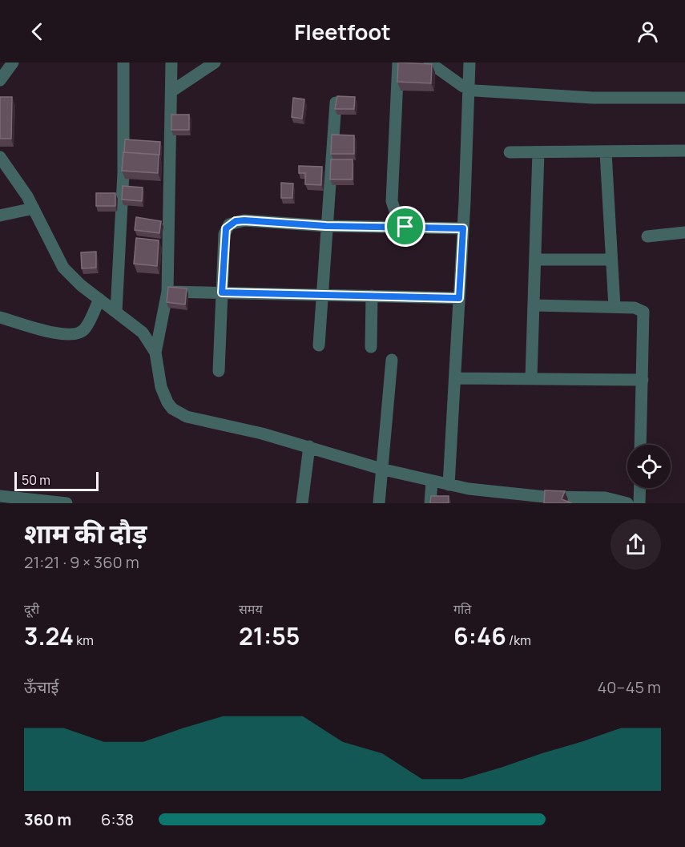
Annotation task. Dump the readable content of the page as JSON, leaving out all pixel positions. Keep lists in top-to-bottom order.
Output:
{
  "scale_bar": "50 m",
  "page": {
    "header": "Fleetfoot",
    "scale": "50 m",
    "heading": ["शाम की दौड़", "21:21 · 9 × 360 m"],
    "stats": [
      ["दूरी", "3.24 km"],
      ["समय", "21:55"],
      ["गति", "6:46 /km"]
    ],
    "chart": ["ऊँचाई", "40–45 m"],
    "list": [
      {
        "name": "360 m",
        "note": "6:38"
      }
    ]
  }
}
